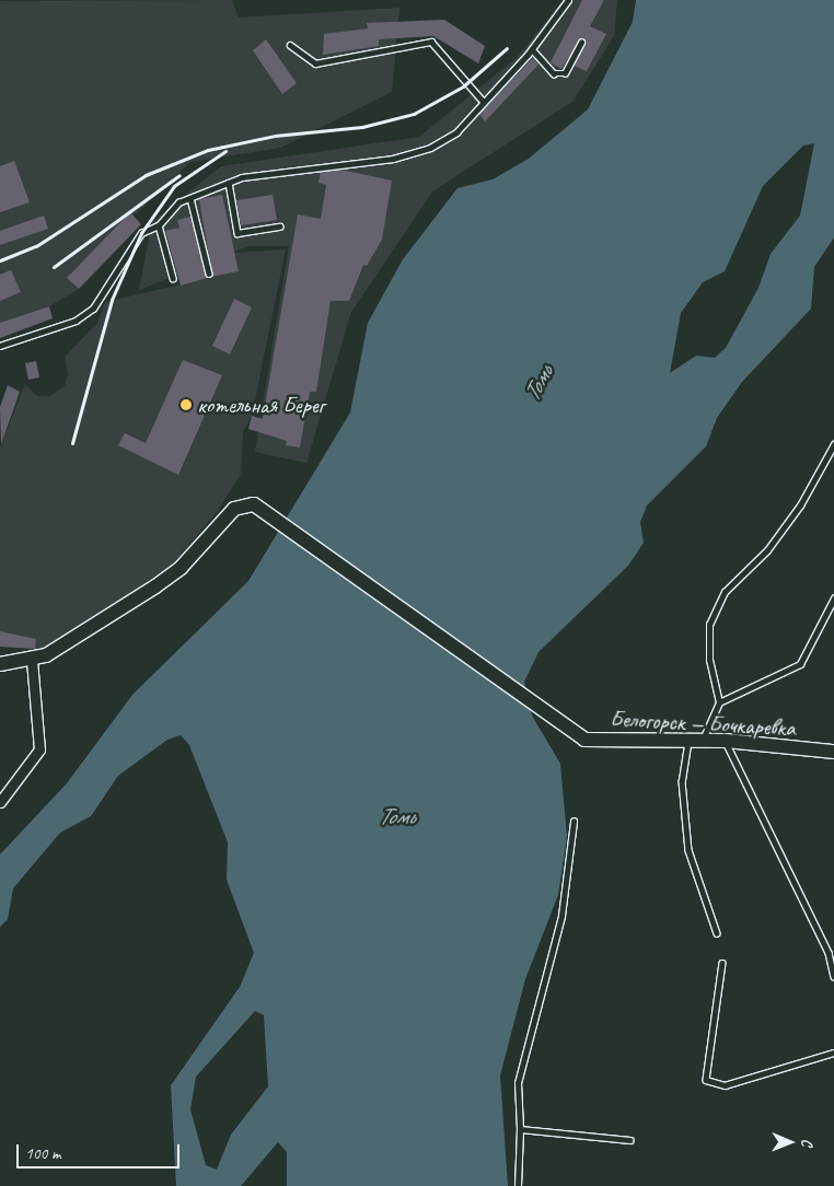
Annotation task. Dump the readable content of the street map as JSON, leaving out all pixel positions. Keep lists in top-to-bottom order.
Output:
{
  "streets": {
    "main road": ["Белогорск — Бочкаревка"]
  },
  "water": ["Томь"],
  "places": ["котельная Берег"],
  "scale_bar": "100 m",
  "north": "right"
}
